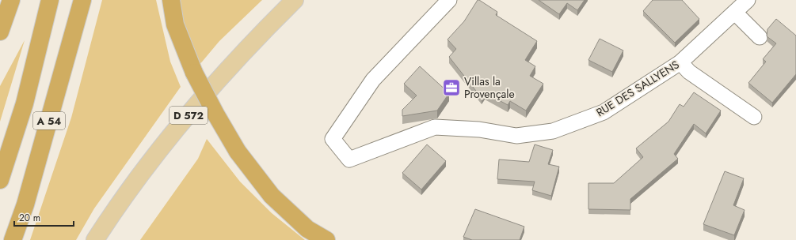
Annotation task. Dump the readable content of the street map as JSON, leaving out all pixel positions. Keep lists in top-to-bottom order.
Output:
{
  "streets": {
    "highway": ["A 54"],
    "main road": ["D 572"],
    "street": ["RUE DES SALLYENS"]
  },
  "places": {
    "office": ["Villas la Provençale"]
  },
  "scale_bar": "20 m"
}
